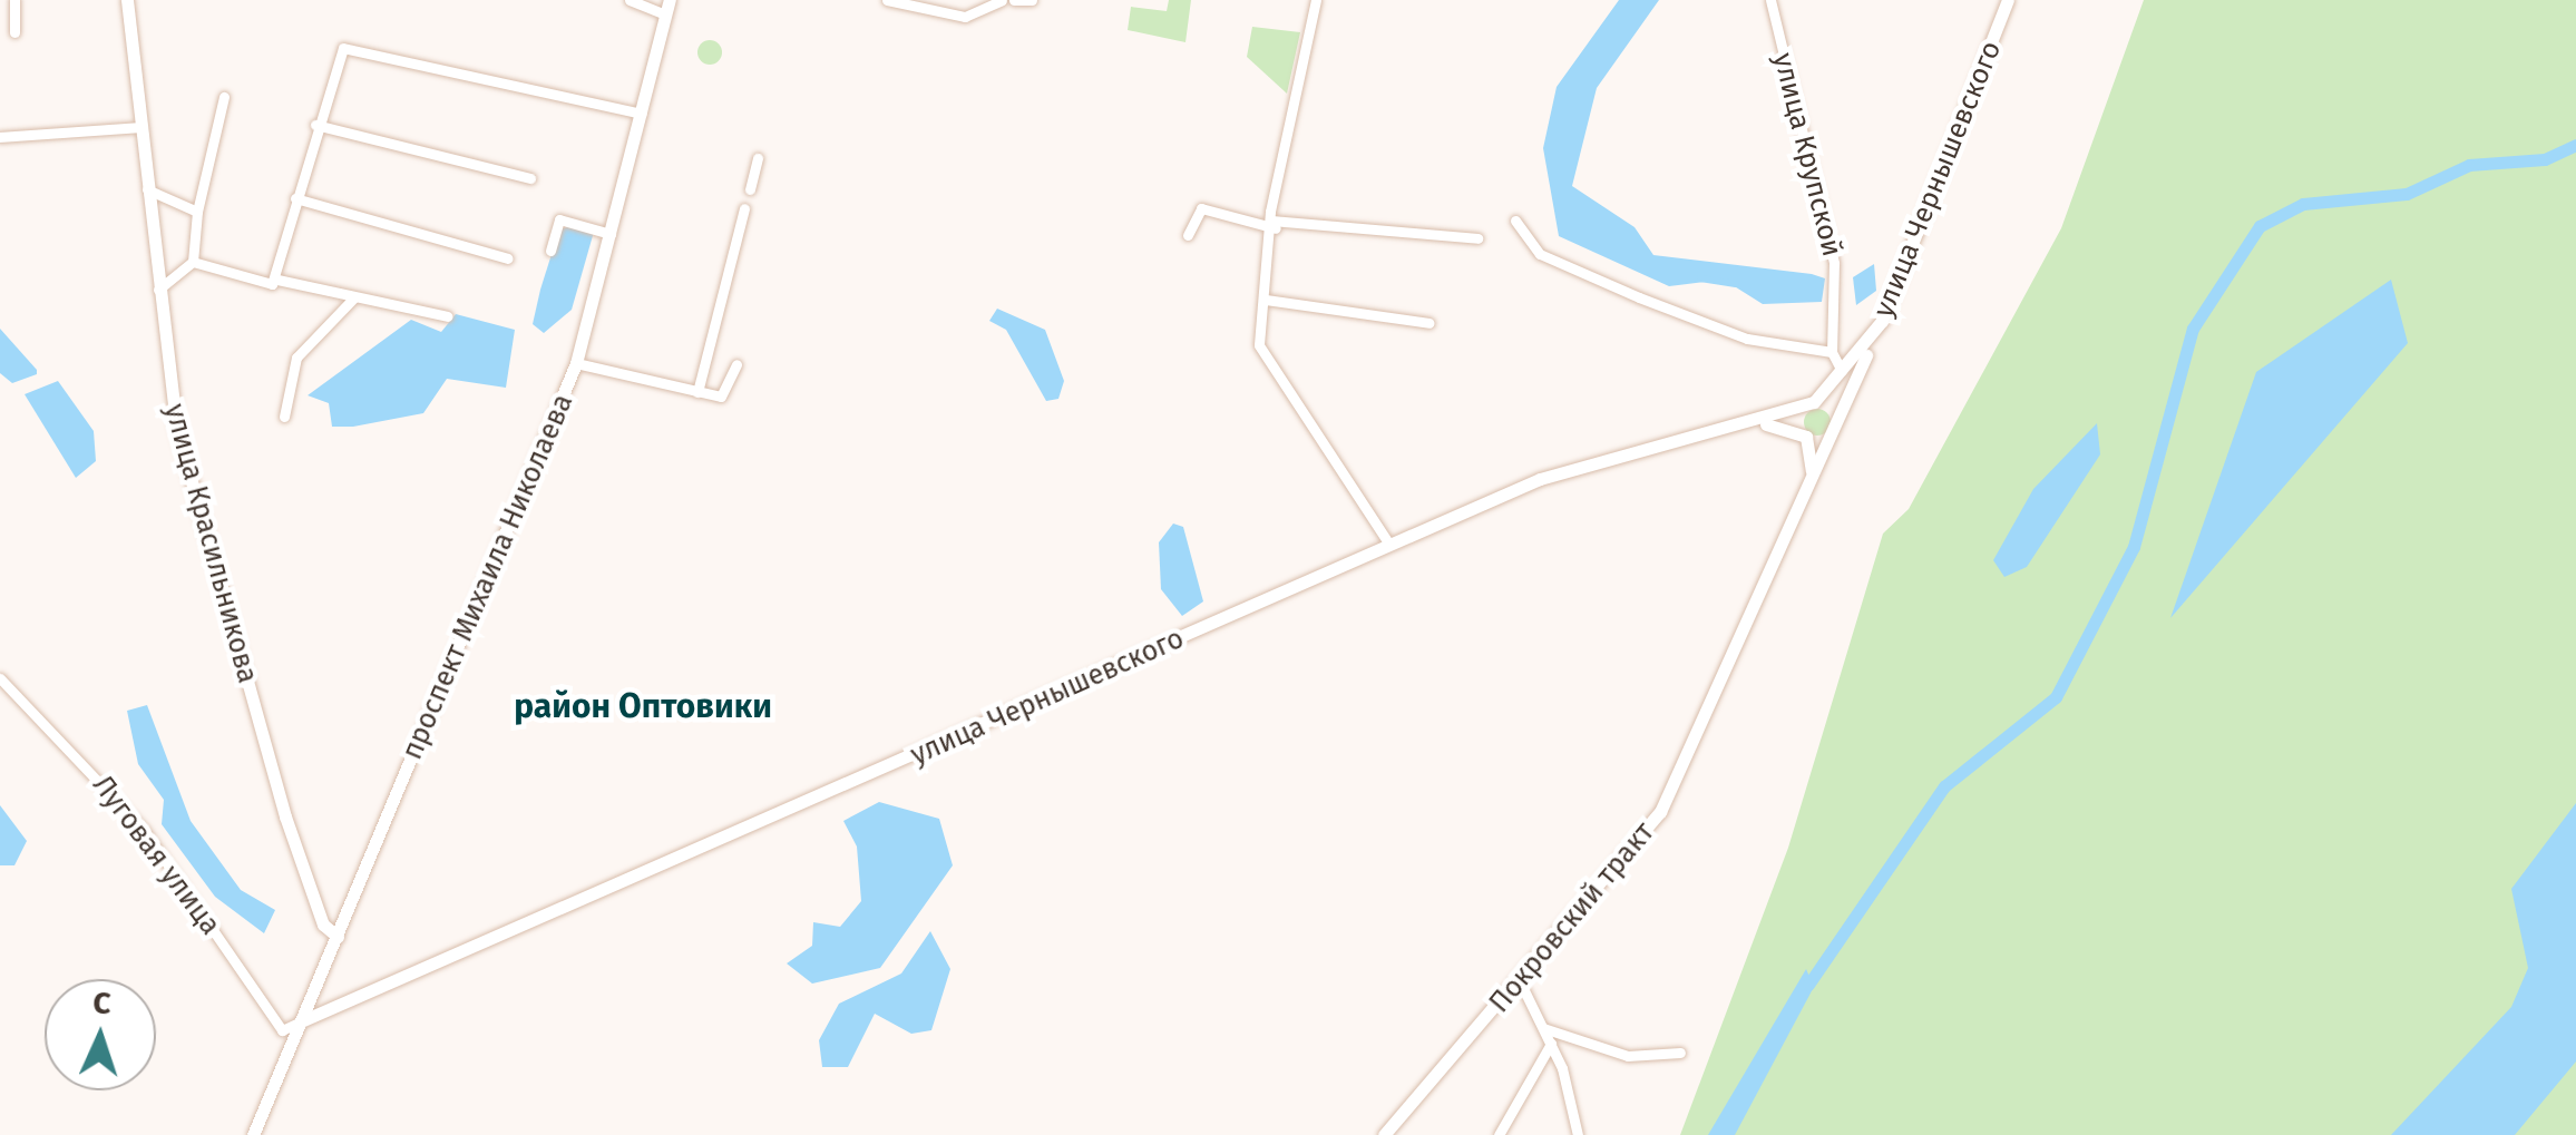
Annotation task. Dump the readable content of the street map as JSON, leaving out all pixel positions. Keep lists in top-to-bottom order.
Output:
{
  "streets": {
    "main road": [
      "улица Чернышевского",
      "улица Красильникова",
      "проспект Михаила Николаева",
      "Покровский тракт"
    ],
    "street": ["улица Крупской", "Луговая улица"]
  },
  "crossings": [
    ["улица Крупской", "улица Чернышевского"],
    ["улица Чернышевского", "проспект Михаила Николаева"],
    ["улица Чернышевского", "Луговая улица"],
    ["улица Чернышевского", "Покровский тракт"],
    ["улица Красильникова", "проспект Михаила Николаева"],
    ["проспект Михаила Николаева", "Луговая улица"]
  ],
  "districts": ["район Оптовики"],
  "north": "top"
}
